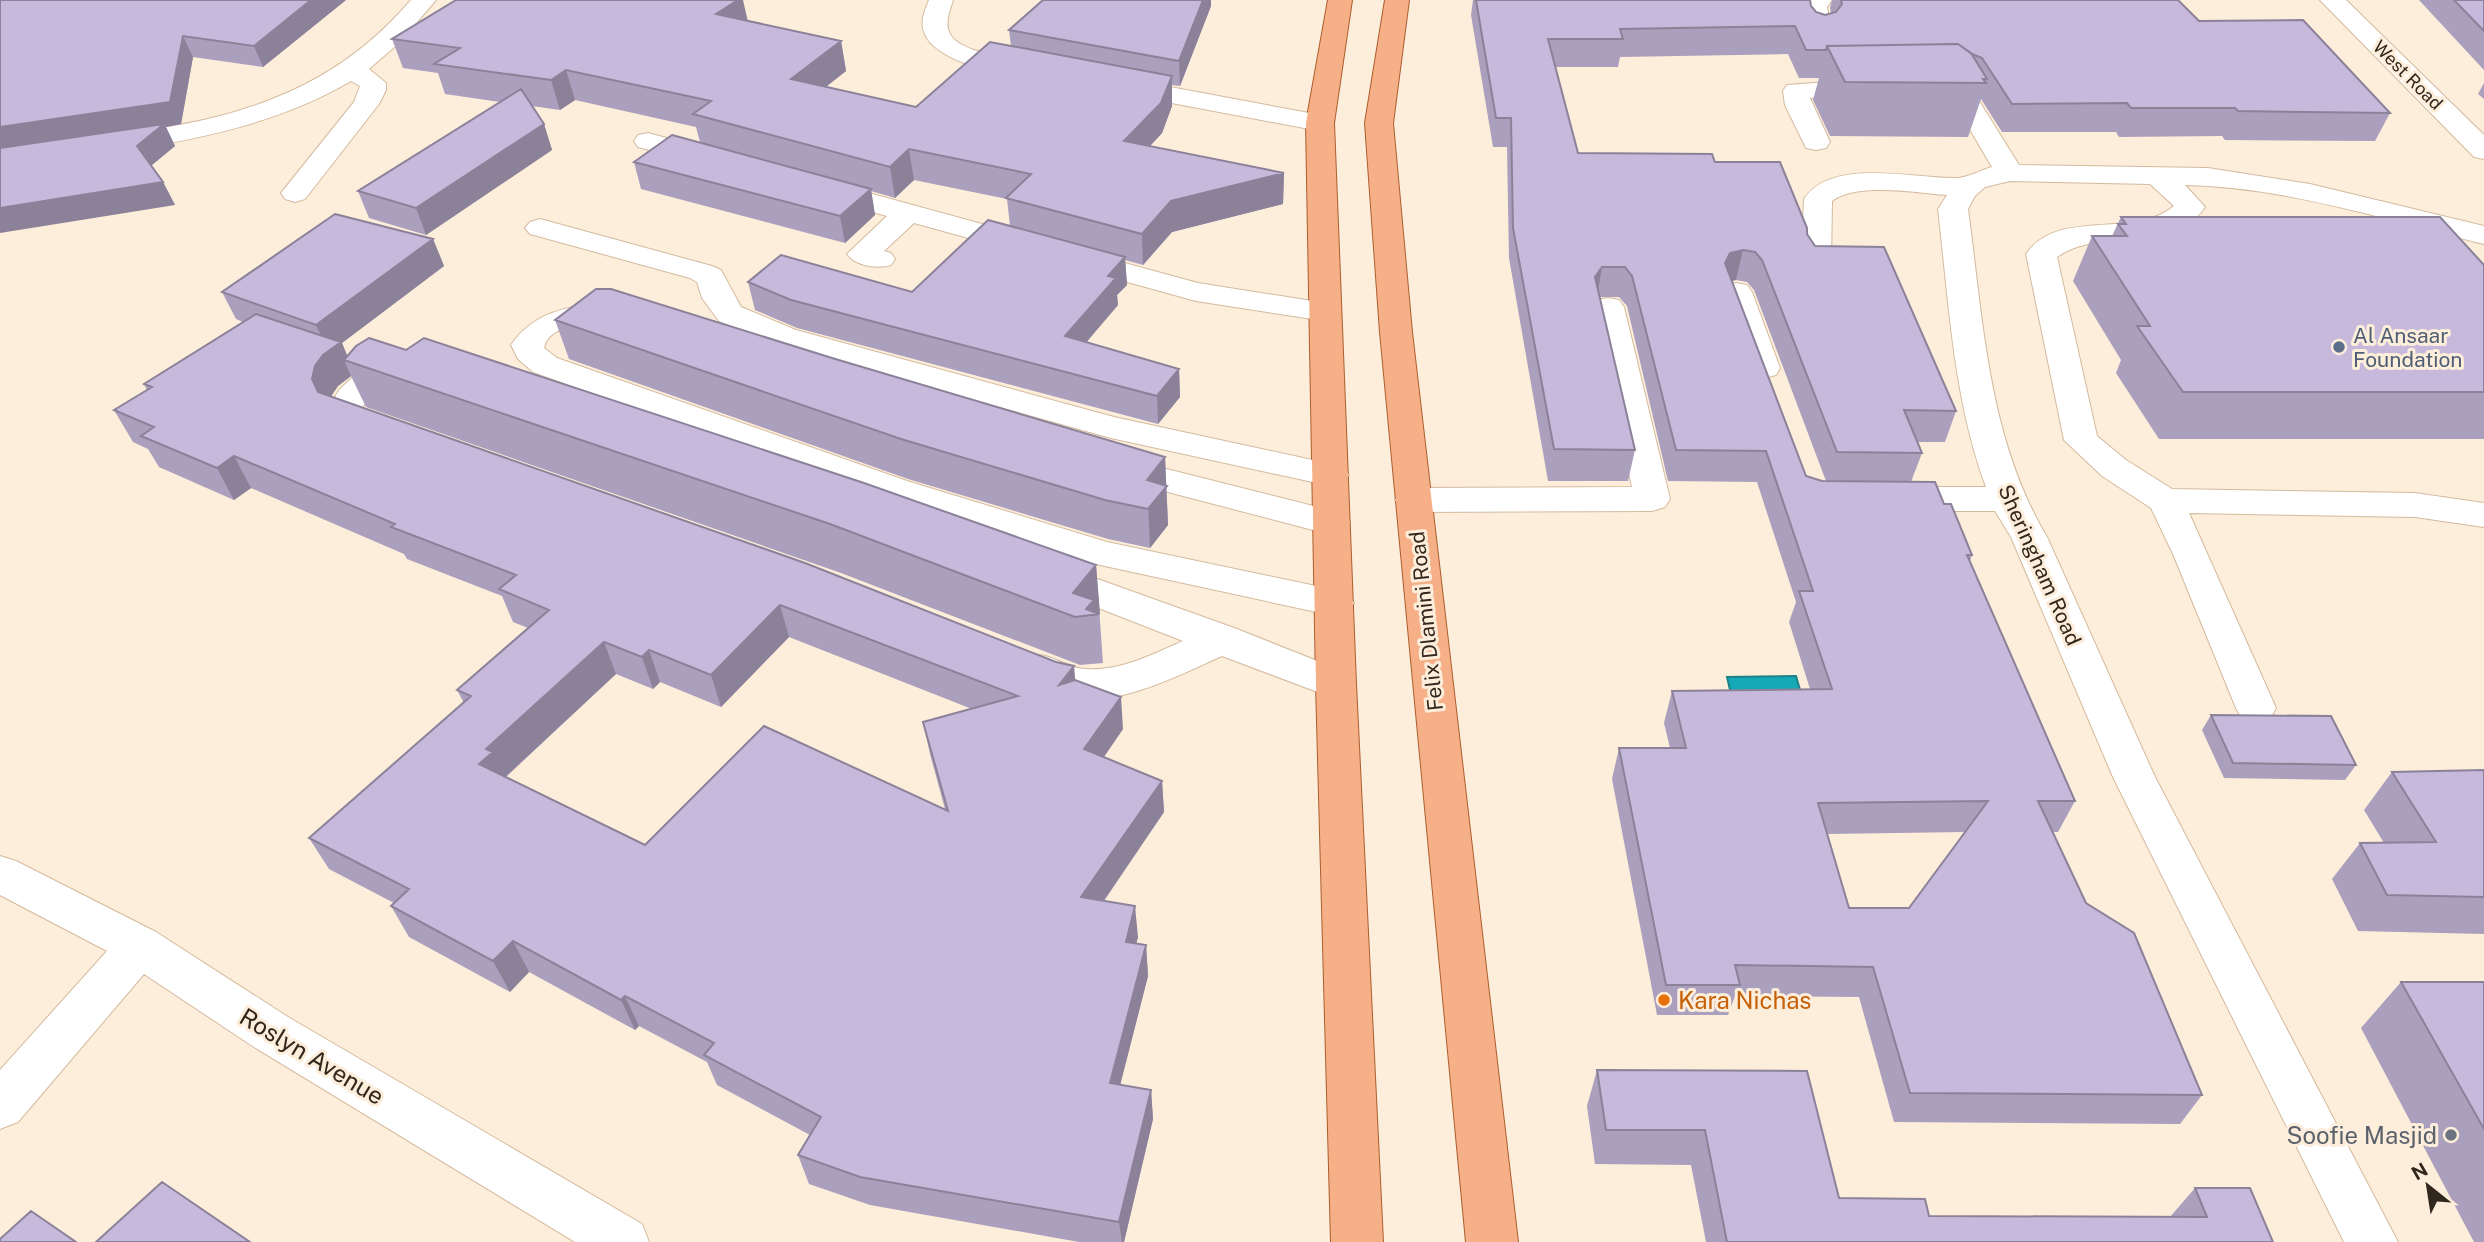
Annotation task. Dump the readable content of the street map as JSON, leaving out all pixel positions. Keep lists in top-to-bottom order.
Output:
{
  "streets": {
    "main road": ["Felix Dlamini Road"],
    "street": ["West Road", "Sheringham Road", "Roslyn Avenue"]
  },
  "places": ["Al Ansaar Foundation", "Kara Nichas", "Soofie Masjid"],
  "north": "top left"
}
